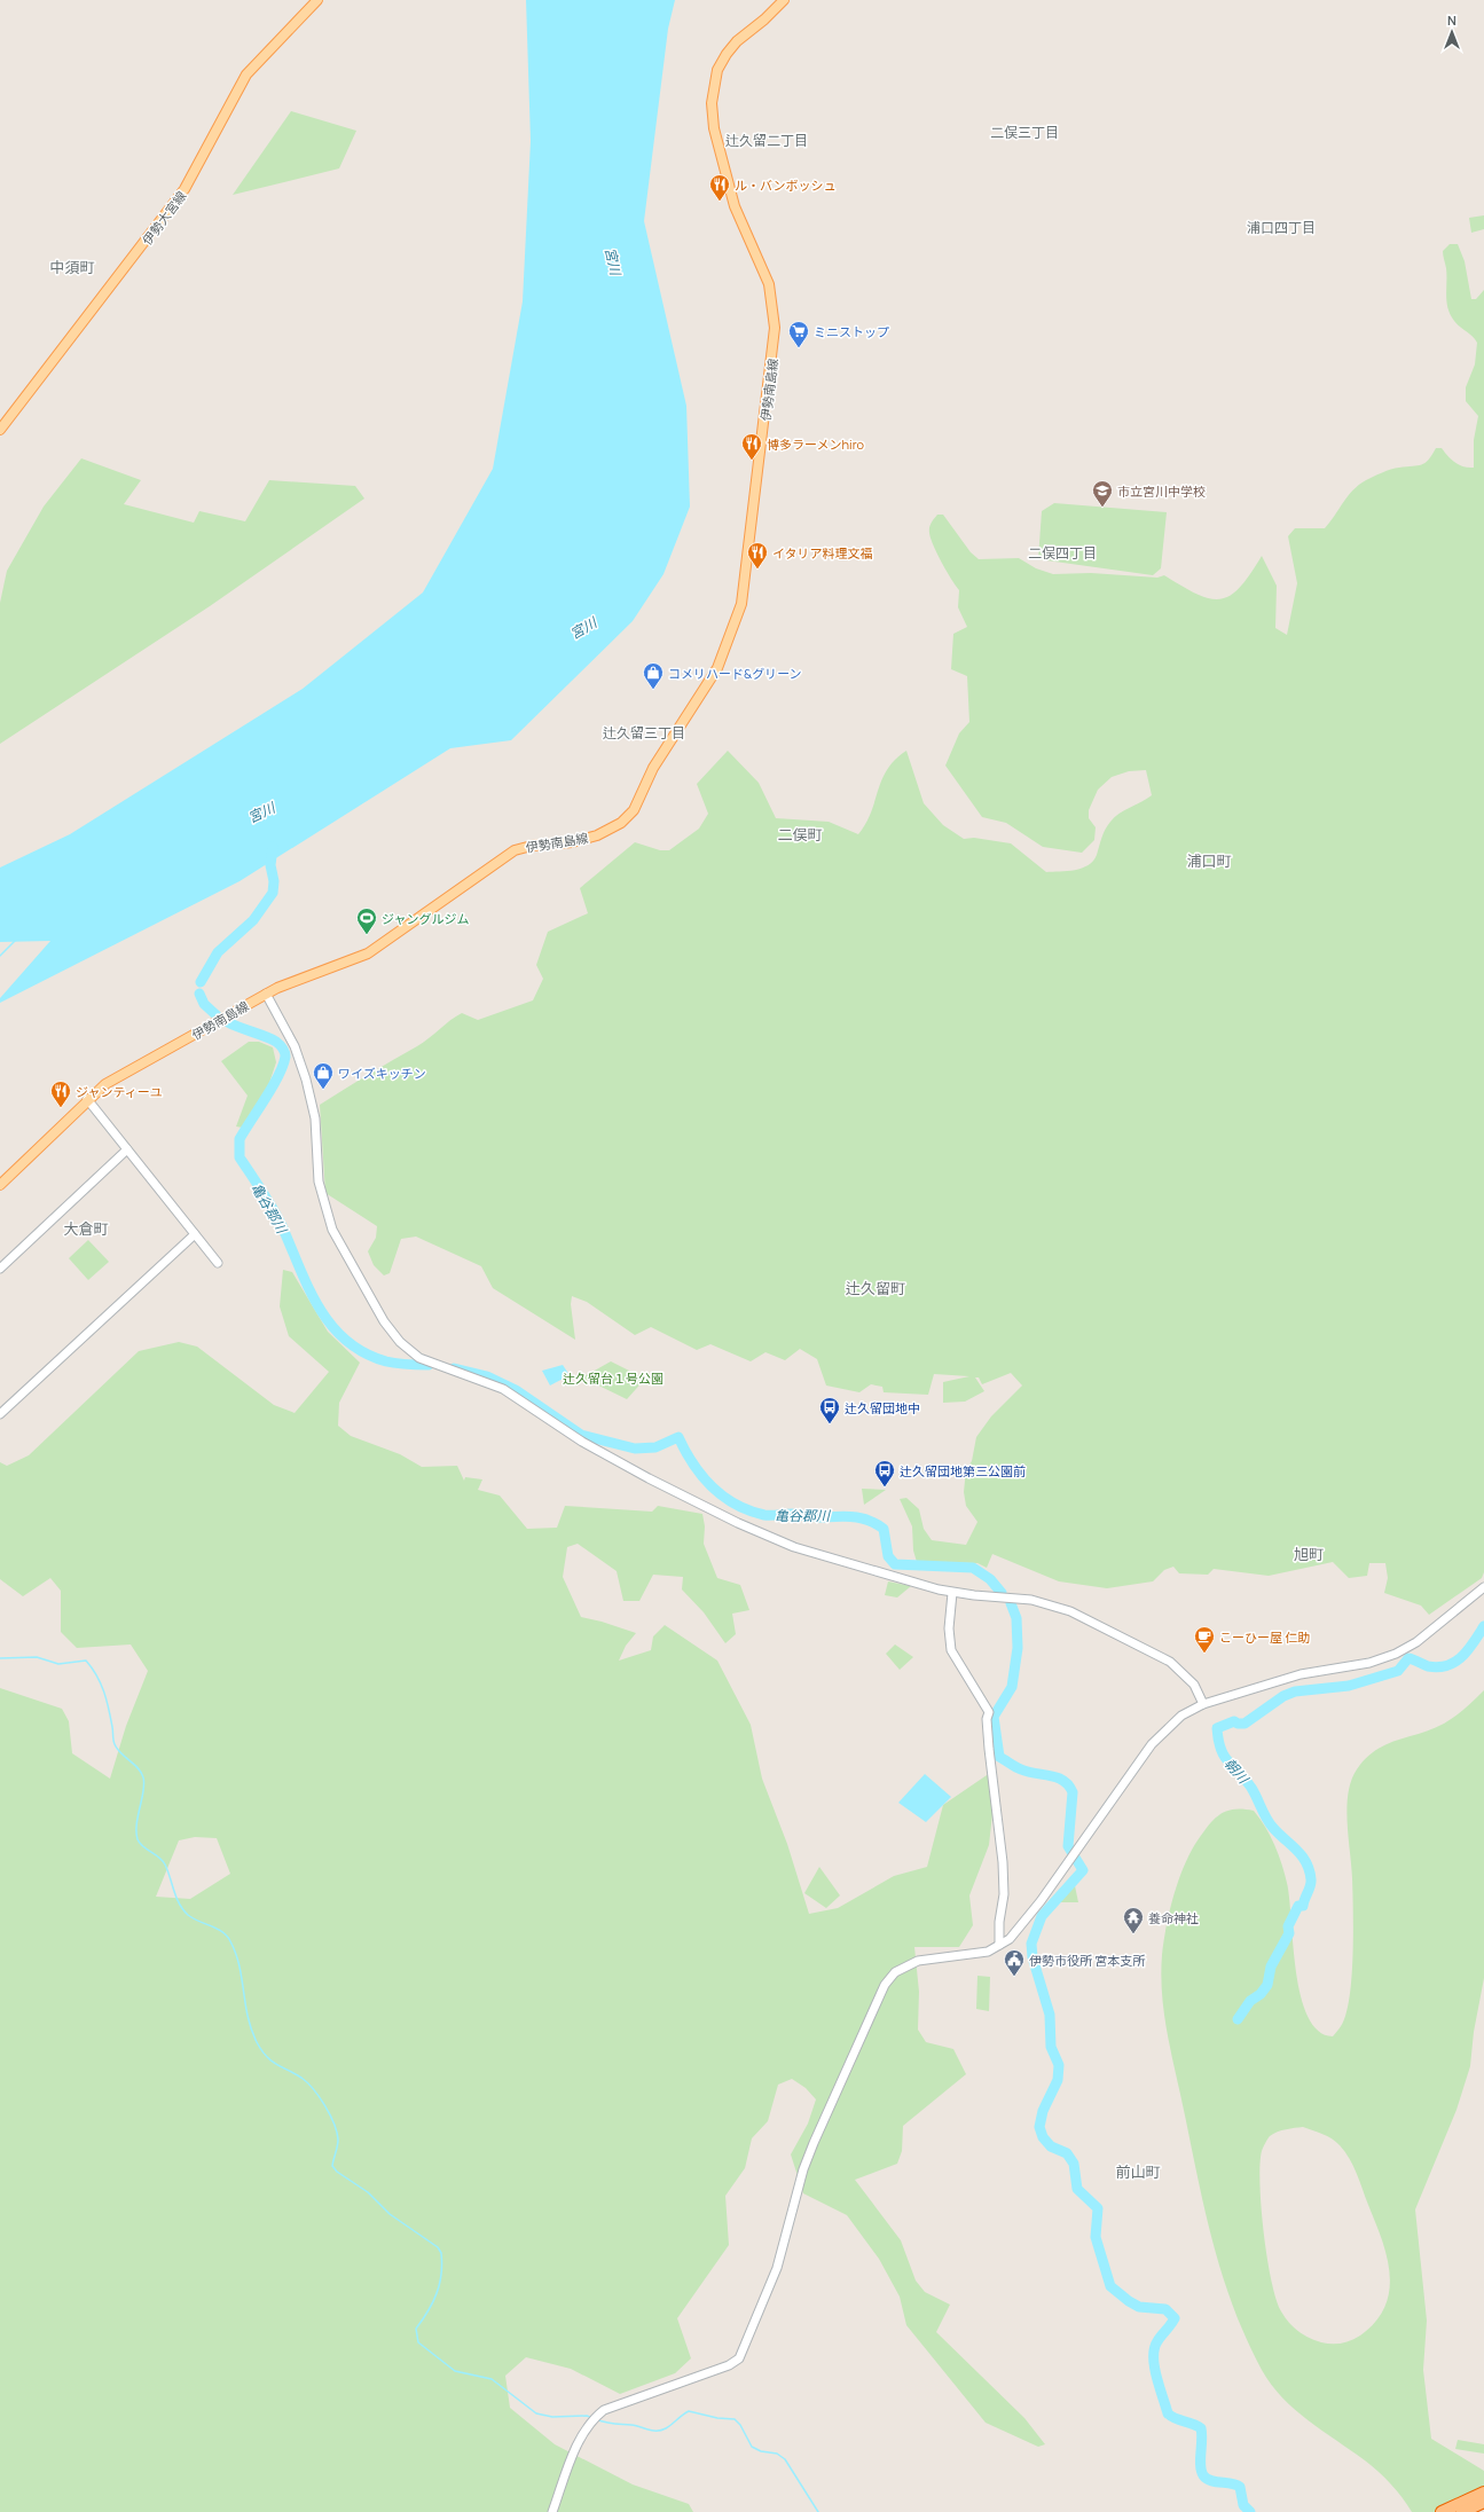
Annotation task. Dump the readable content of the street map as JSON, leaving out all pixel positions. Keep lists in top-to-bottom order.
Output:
{
  "streets": {
    "main road": ["伊勢大宮線", "伊勢南島線"]
  },
  "districts": [
    "二俣三丁目",
    "辻久留二丁目",
    "浦口四丁目",
    "中須町",
    "二俣四丁目",
    "辻久留三丁目",
    "二俣町",
    "浦口町",
    "大倉町",
    "辻久留町",
    "旭町",
    "前山町"
  ],
  "water": ["宮川", "亀谷郡川", "朝川"],
  "parks": ["辻久留台１号公園"],
  "places": {
    "restaurant": [
      "ル・バンボッシュ",
      "博多ラーメンhiro",
      "イタリア料理文福",
      "ジャンティーユ"
    ],
    "supermarket": ["ミニストップ"],
    "school or university": ["市立宮川中学校"],
    "shop": ["コメリハード&グリーン", "ワイズキッチン"],
    "sports": ["ジャングルジム"],
    "bus stop": ["辻久留団地中", "辻久留団地第三公園前"],
    "cafe": ["こーひー屋 仁助"],
    "temple": ["養命神社"],
    "public building": ["伊勢市役所 宮本支所"]
  },
  "north": "top"
}
